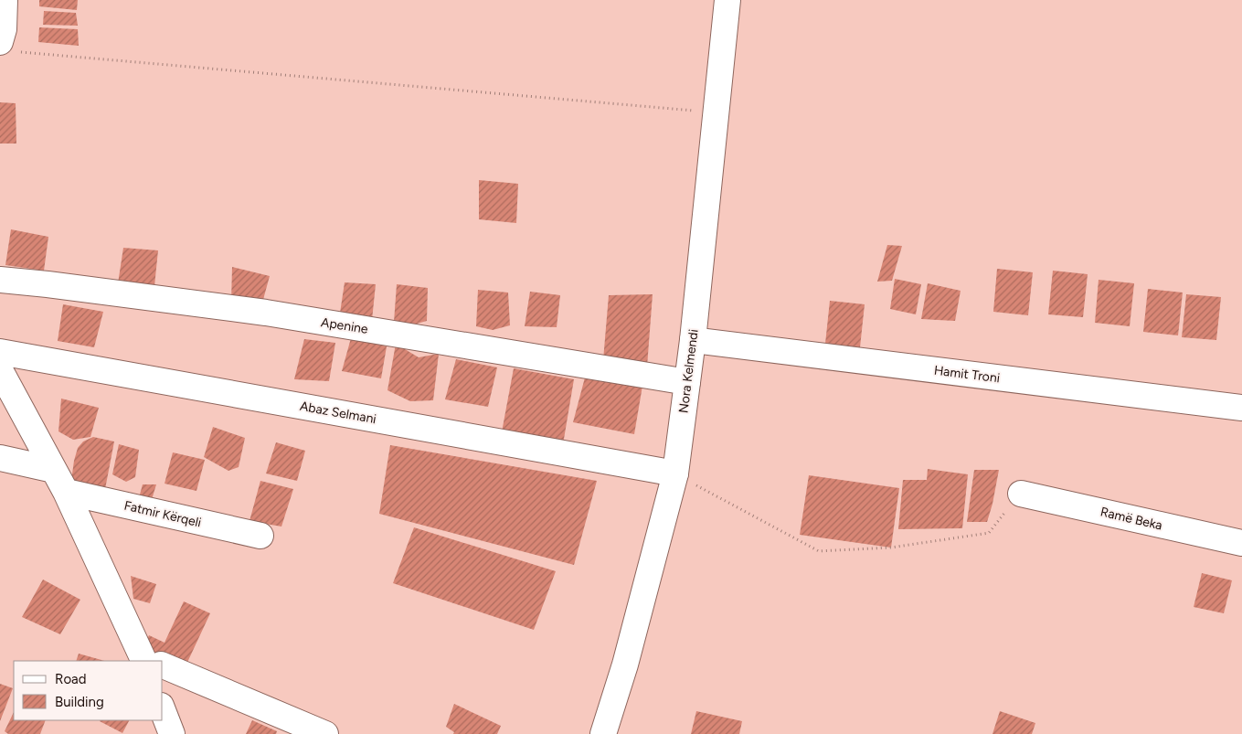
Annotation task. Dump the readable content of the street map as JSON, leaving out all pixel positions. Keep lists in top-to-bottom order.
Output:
{
  "streets": {
    "street": [
      "Apenine",
      "Nora Kelmendi",
      "Hamit Troni",
      "Abaz Selmani",
      "Fatmir Kërqeli",
      "Ramë Beka"
    ]
  },
  "crossings": [
    ["Apenine", "Nora Kelmendi"],
    ["Nora Kelmendi", "Hamit Troni"],
    ["Nora Kelmendi", "Abaz Selmani"]
  ],
  "legend": ["Road", "Building"]
}
